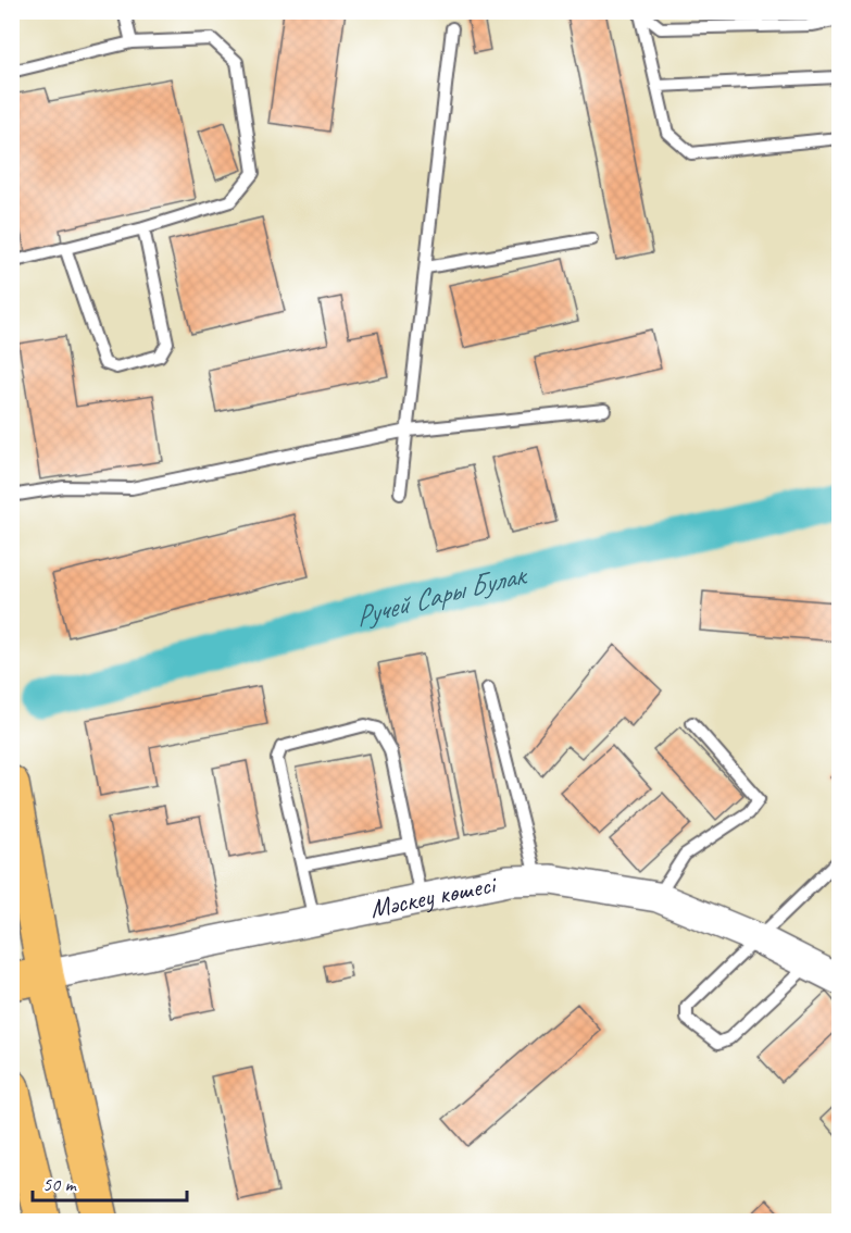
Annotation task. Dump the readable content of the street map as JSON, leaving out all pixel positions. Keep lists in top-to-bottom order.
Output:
{
  "streets": {
    "main road": ["Мәскеу көшесі"]
  },
  "water": ["Ручей Сары Булак"],
  "scale_bar": "50 m"
}
